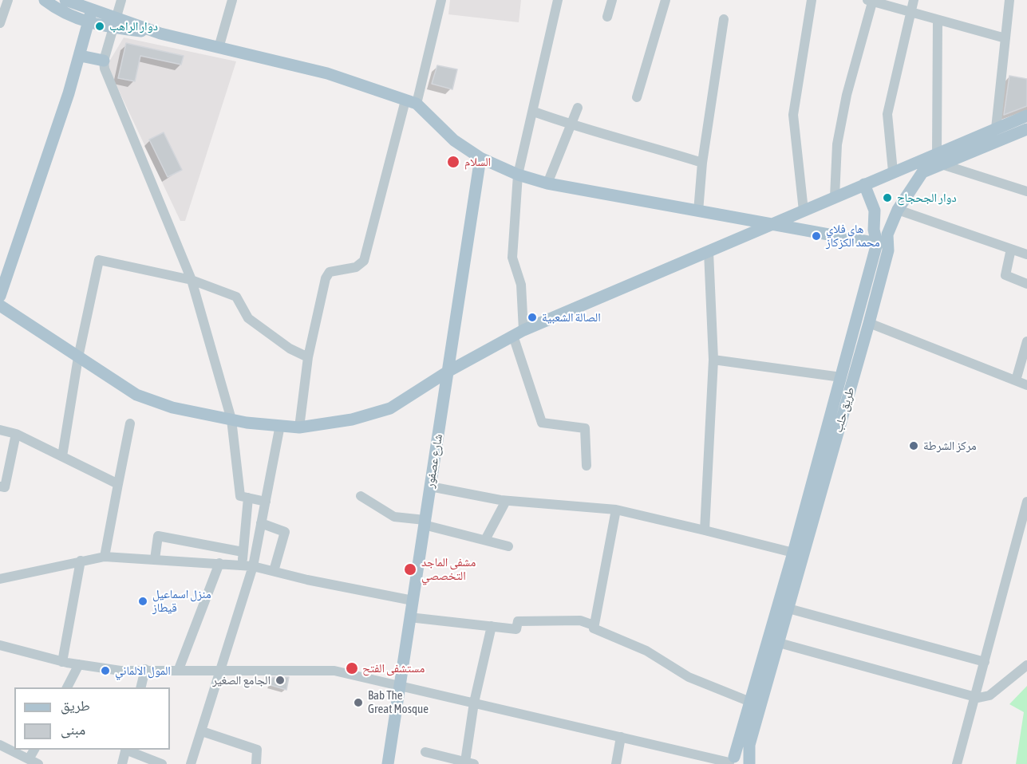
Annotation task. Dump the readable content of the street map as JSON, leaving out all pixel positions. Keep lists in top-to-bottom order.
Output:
{
  "streets": {
    "main road": ["طريق حلب", "شارع عصفور"]
  },
  "places": [
    "دوار الراهب",
    "السلام",
    "دوار الجحجاح",
    "هاي فلاي محمد الكزكاز",
    "الصالة الشعبية",
    "مركز الشرطة",
    "مشفى الماجد التخصصي",
    "منزل اسماعيل قيطاز",
    "مستشفى الفتح",
    "المول الالماني",
    "الجامع الصغير",
    "Bab The Great Mosque"
  ],
  "legend": ["طريق", "مبنى"]
}
